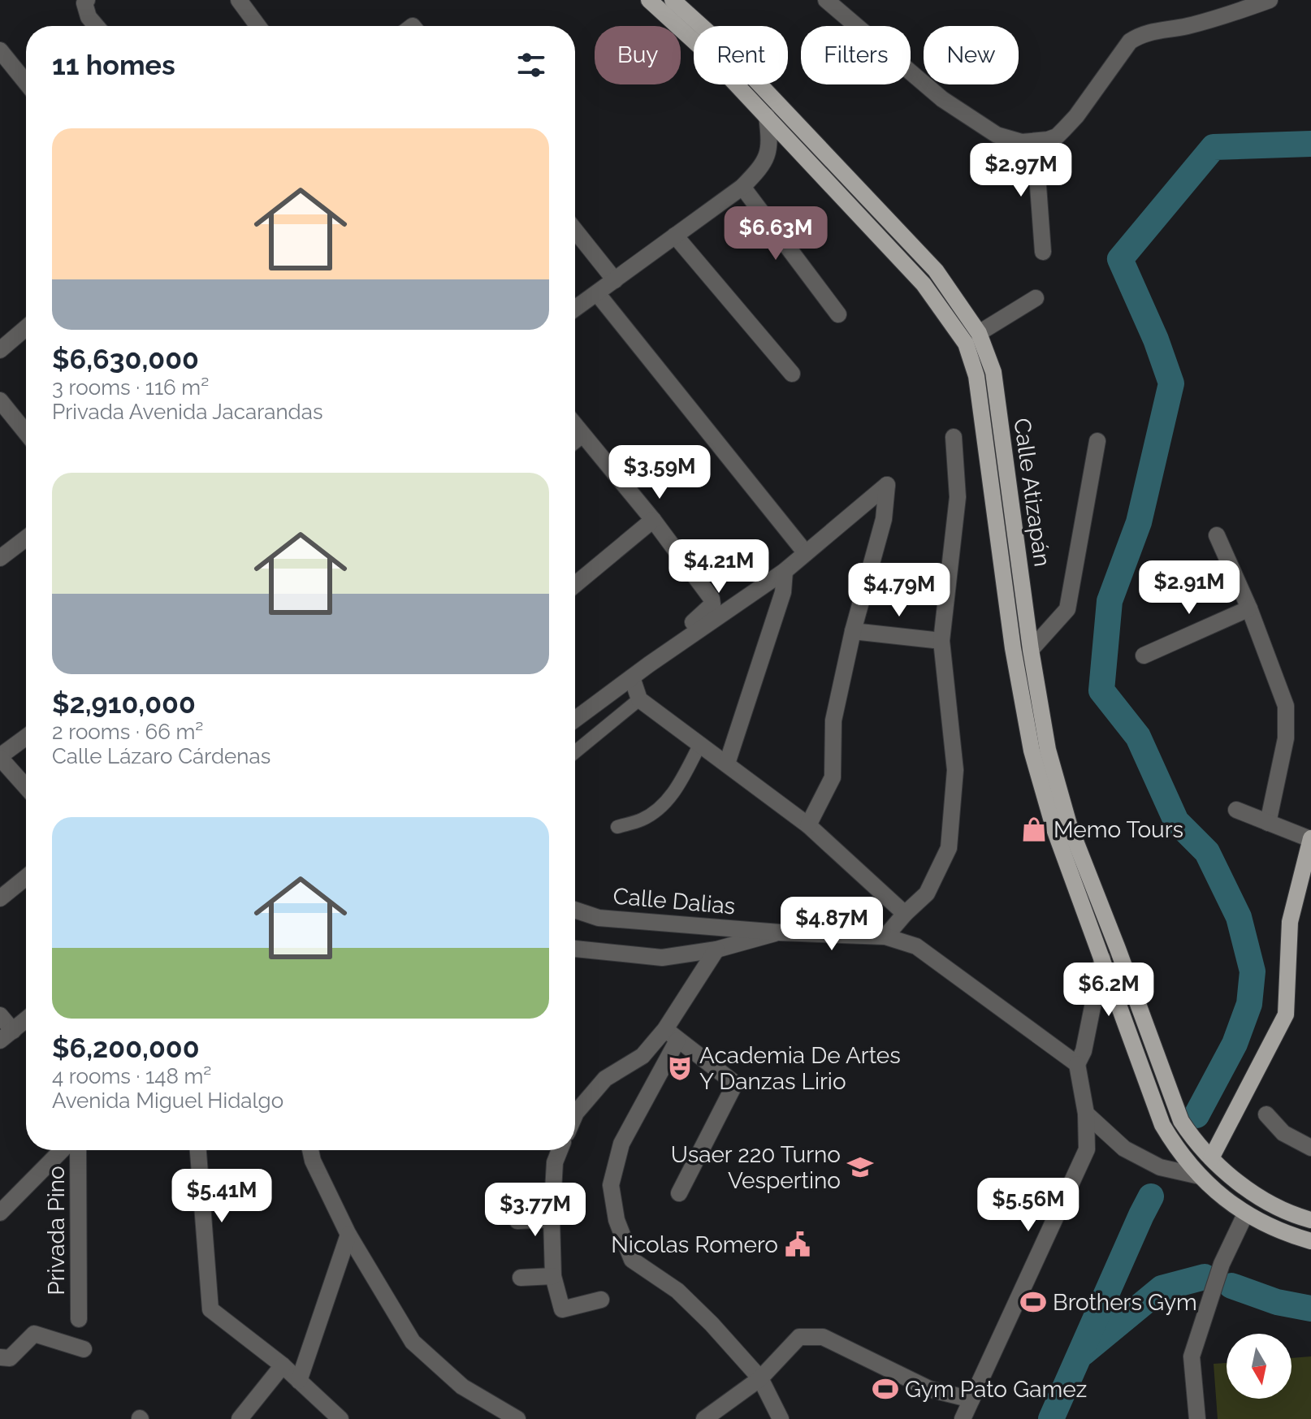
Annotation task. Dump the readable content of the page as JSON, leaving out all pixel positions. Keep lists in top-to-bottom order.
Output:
{
  "streets": {
    "main road": ["Calle Atizapán"],
    "street": ["Calle Dalias", "Privada Pino"]
  },
  "places": {
    "shop": ["Memo Tours"],
    "theatre": ["Academia De Artes Y Danzas Lirio"],
    "school or university": ["Usaer 220 Turno Vespertino"],
    "public building": ["Nicolas Romero"],
    "sports": ["Brothers Gym", "Gym Pato Gamez"]
  },
  "north": "bottom",
  "page": {
    "chip": [
      "Buy",
      "Rent",
      "Filters",
      "New"
    ],
    "heading": "11 homes",
    "list": [
      {
        "name": "$6,630,000",
        "note": "3 rooms · 116 m² · Privada Avenida Jacarandas"
      },
      {
        "name": "$2,910,000",
        "note": "2 rooms · 66 m² · Calle Lázaro Cárdenas"
      },
      {
        "name": "$6,200,000",
        "note": "4 rooms · 148 m² · Avenida Miguel Hidalgo"
      }
    ],
    "price": [
      "$2.97M",
      "$6.63M",
      "$3.59M",
      "$4.21M",
      "$2.91M",
      "$4.79M",
      "$4.87M",
      "$6.2M",
      "$5.41M",
      "$5.56M",
      "$3.77M"
    ]
  }
}
